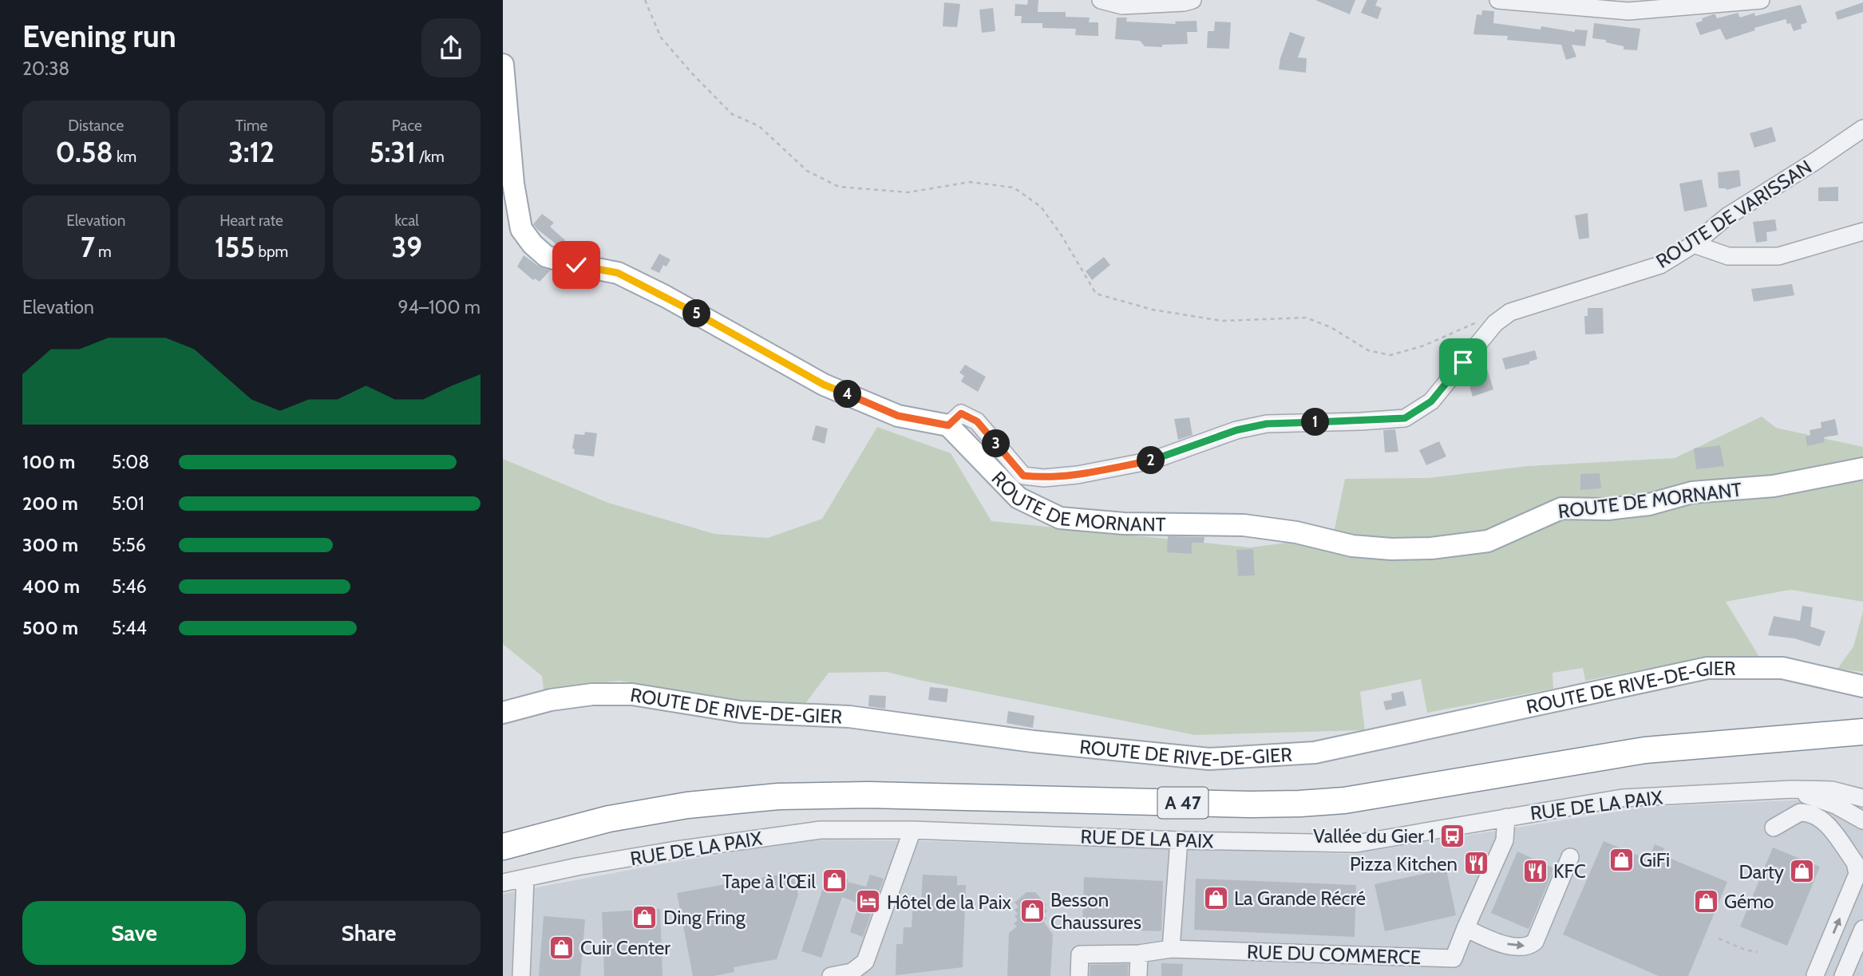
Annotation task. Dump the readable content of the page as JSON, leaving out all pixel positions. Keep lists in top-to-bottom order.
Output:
{
  "streets": {
    "highway": ["A 47"],
    "main road": ["ROUTE DE MORNANT", "ROUTE DE RIVE-DE-GIER"],
    "street": ["ROUTE DE VARISSAN", "RUE DE LA PAIX", "RUE DU COMMERCE"]
  },
  "crossings": [
    ["ROUTE DE VARISSAN", "ROUTE DE MORNANT"],
    ["RUE DE LA PAIX", "RUE DU COMMERCE"]
  ],
  "places": {
    "bus stop": ["Vallée du Gier 1"],
    "shop": [
      "GiFi",
      "Darty",
      "Tape à l'Œil",
      "La Grande Récré",
      "Gémo",
      "Besson Chaussures",
      "Ding Fring",
      "Cuir Center"
    ],
    "restaurant": ["Pizza Kitchen", "KFC"],
    "hotel": ["Hôtel de la Paix"]
  },
  "page": {
    "heading": ["Evening run", "20:38"],
    "stats": [
      ["Distance", "0.58 km"],
      ["Time", "3:12"],
      ["Pace", "5:31 /km"],
      ["Elevation", "7 m"],
      ["Heart rate", "155 bpm"],
      ["kcal", "39"]
    ],
    "chart": ["Elevation", "94–100 m"],
    "pins": [
      "5",
      "4",
      "1",
      "3",
      "2"
    ],
    "list": [
      {
        "name": "100 m",
        "note": "5:08"
      },
      {
        "name": "200 m",
        "note": "5:01"
      },
      {
        "name": "300 m",
        "note": "5:56"
      },
      {
        "name": "400 m",
        "note": "5:46"
      },
      {
        "name": "500 m",
        "note": "5:44"
      }
    ],
    "buttons": ["Save", "Share"]
  }
}
